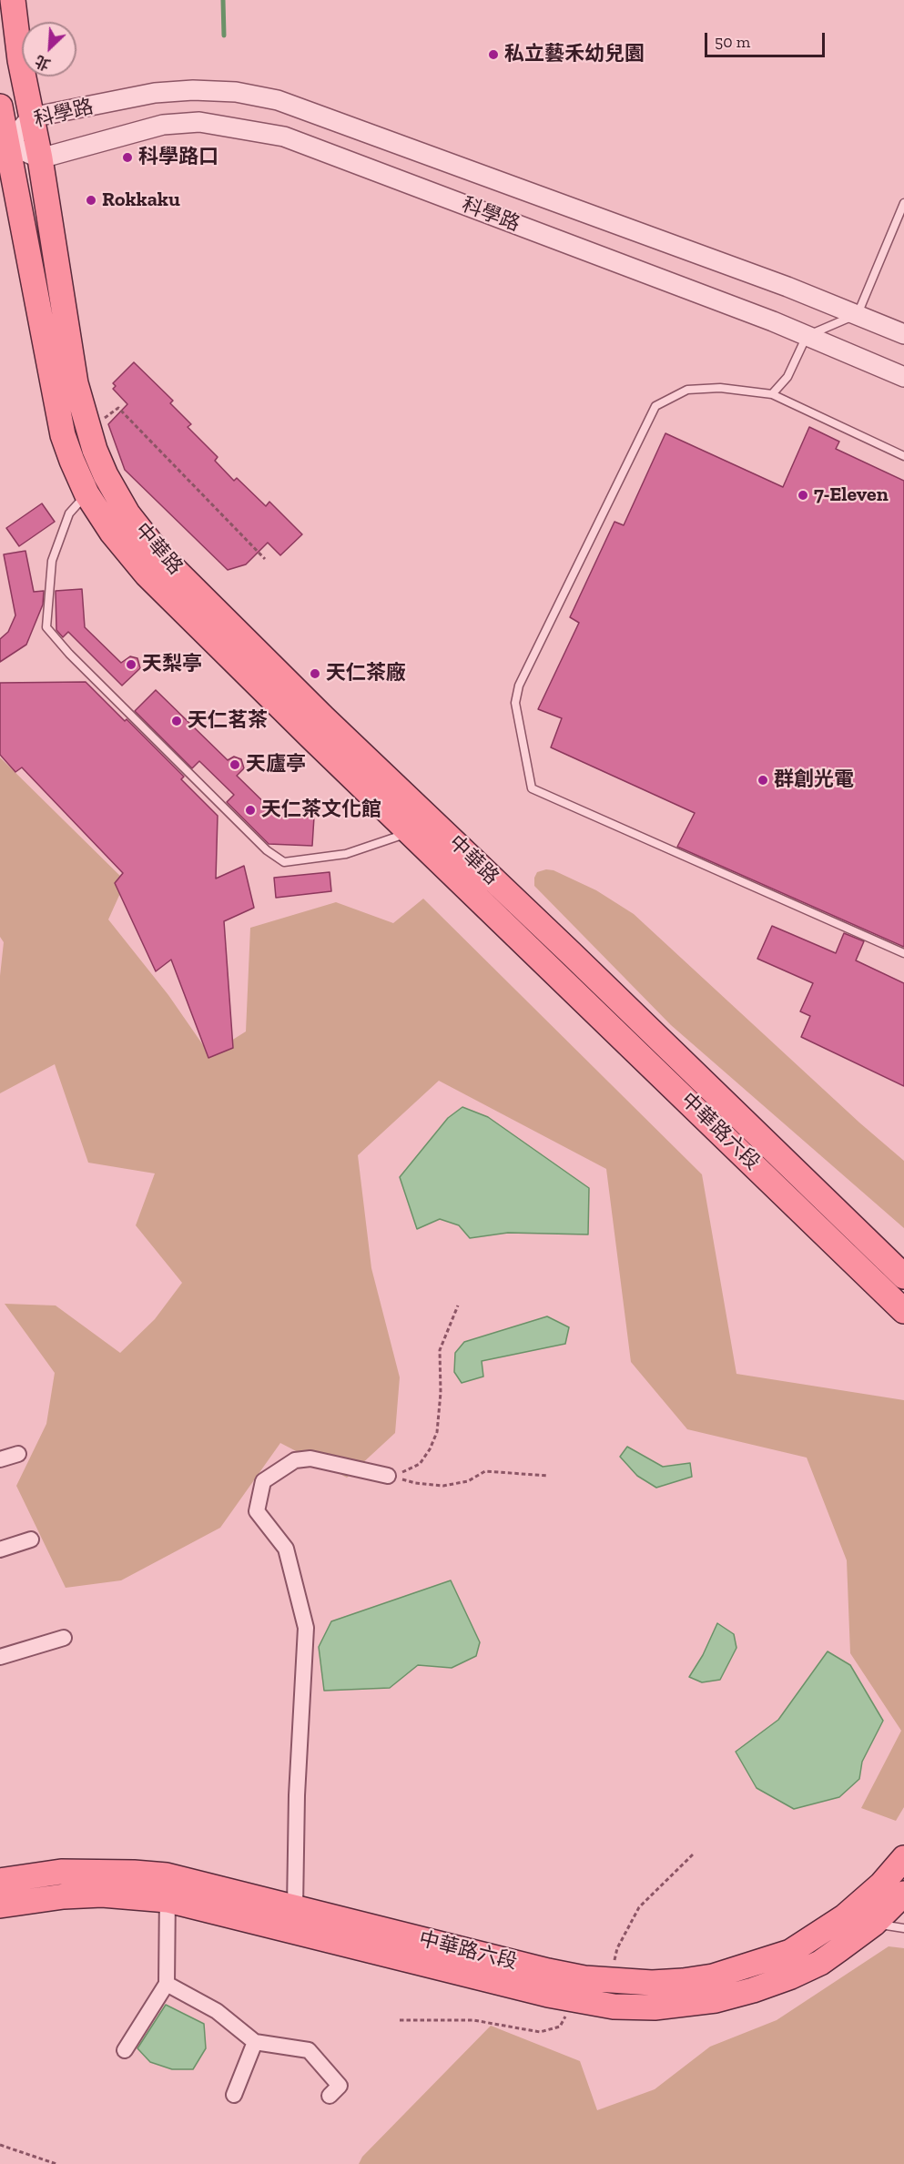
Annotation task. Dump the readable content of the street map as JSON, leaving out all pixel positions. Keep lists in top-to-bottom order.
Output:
{
  "streets": {
    "main road": ["中華路", "中華路六段"],
    "street": ["科學路"]
  },
  "crossings": [
    ["科學路", "中華路"],
    ["中華路", "中華路六段"]
  ],
  "places": [
    "私立藝禾幼兒園",
    "科學路口",
    "Rokkaku",
    "7-Eleven",
    "天梨亭",
    "天仁茶廠",
    "天仁茗茶",
    "天廬亭",
    "群創光電",
    "天仁茶文化館"
  ],
  "scale_bar": "50 m",
  "north": "bottom left"
}
